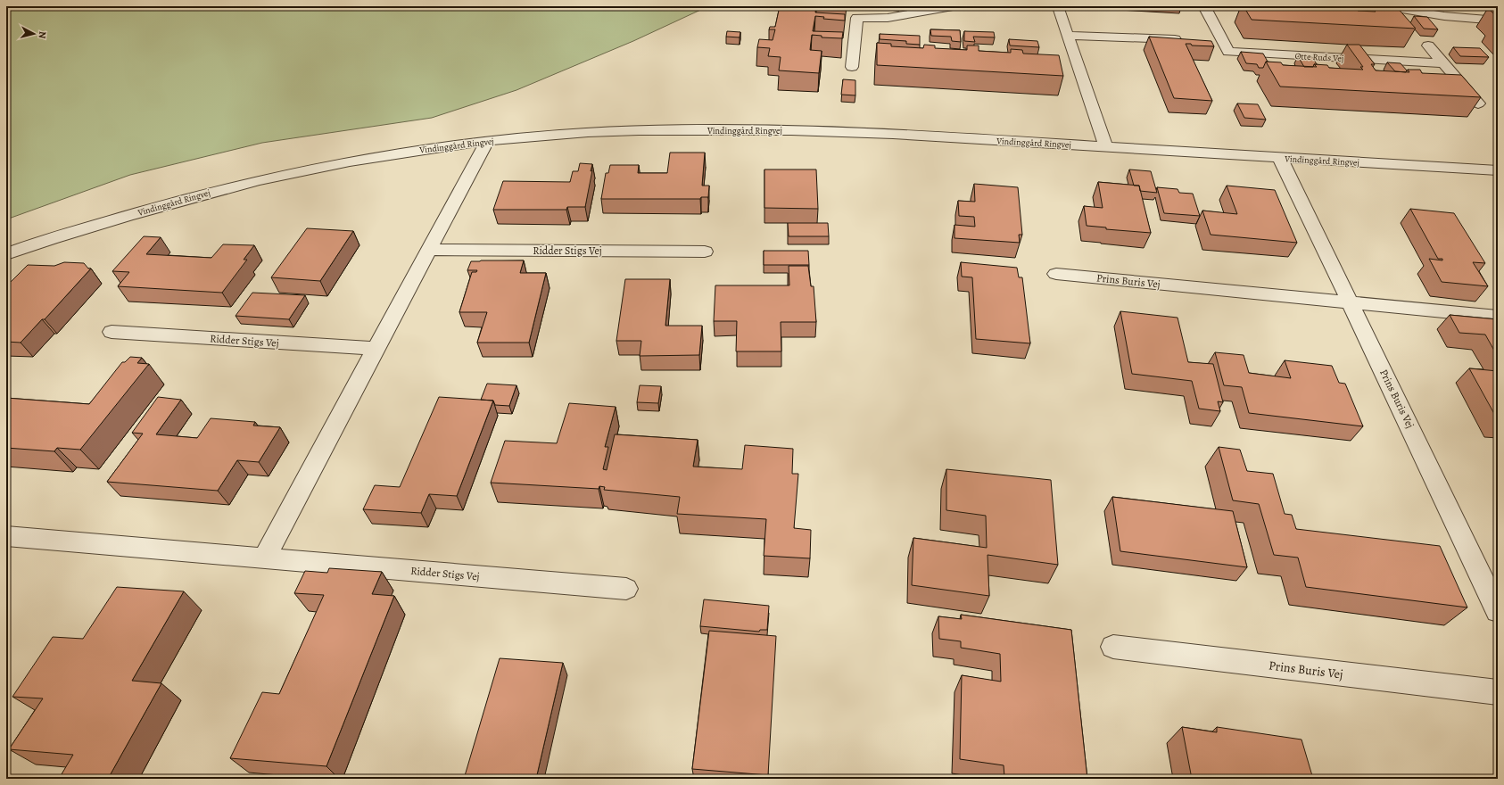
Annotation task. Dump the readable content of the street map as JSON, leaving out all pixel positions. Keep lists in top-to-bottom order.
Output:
{
  "streets": {
    "street": [
      "Otte Ruds Vej",
      "Vindinggård Ringvej",
      "Ridder Stigs Vej",
      "Prins Buris Vej"
    ]
  },
  "crossings": [
    ["Vindinggård Ringvej", "Prins Buris Vej"]
  ],
  "north": "right"
}
